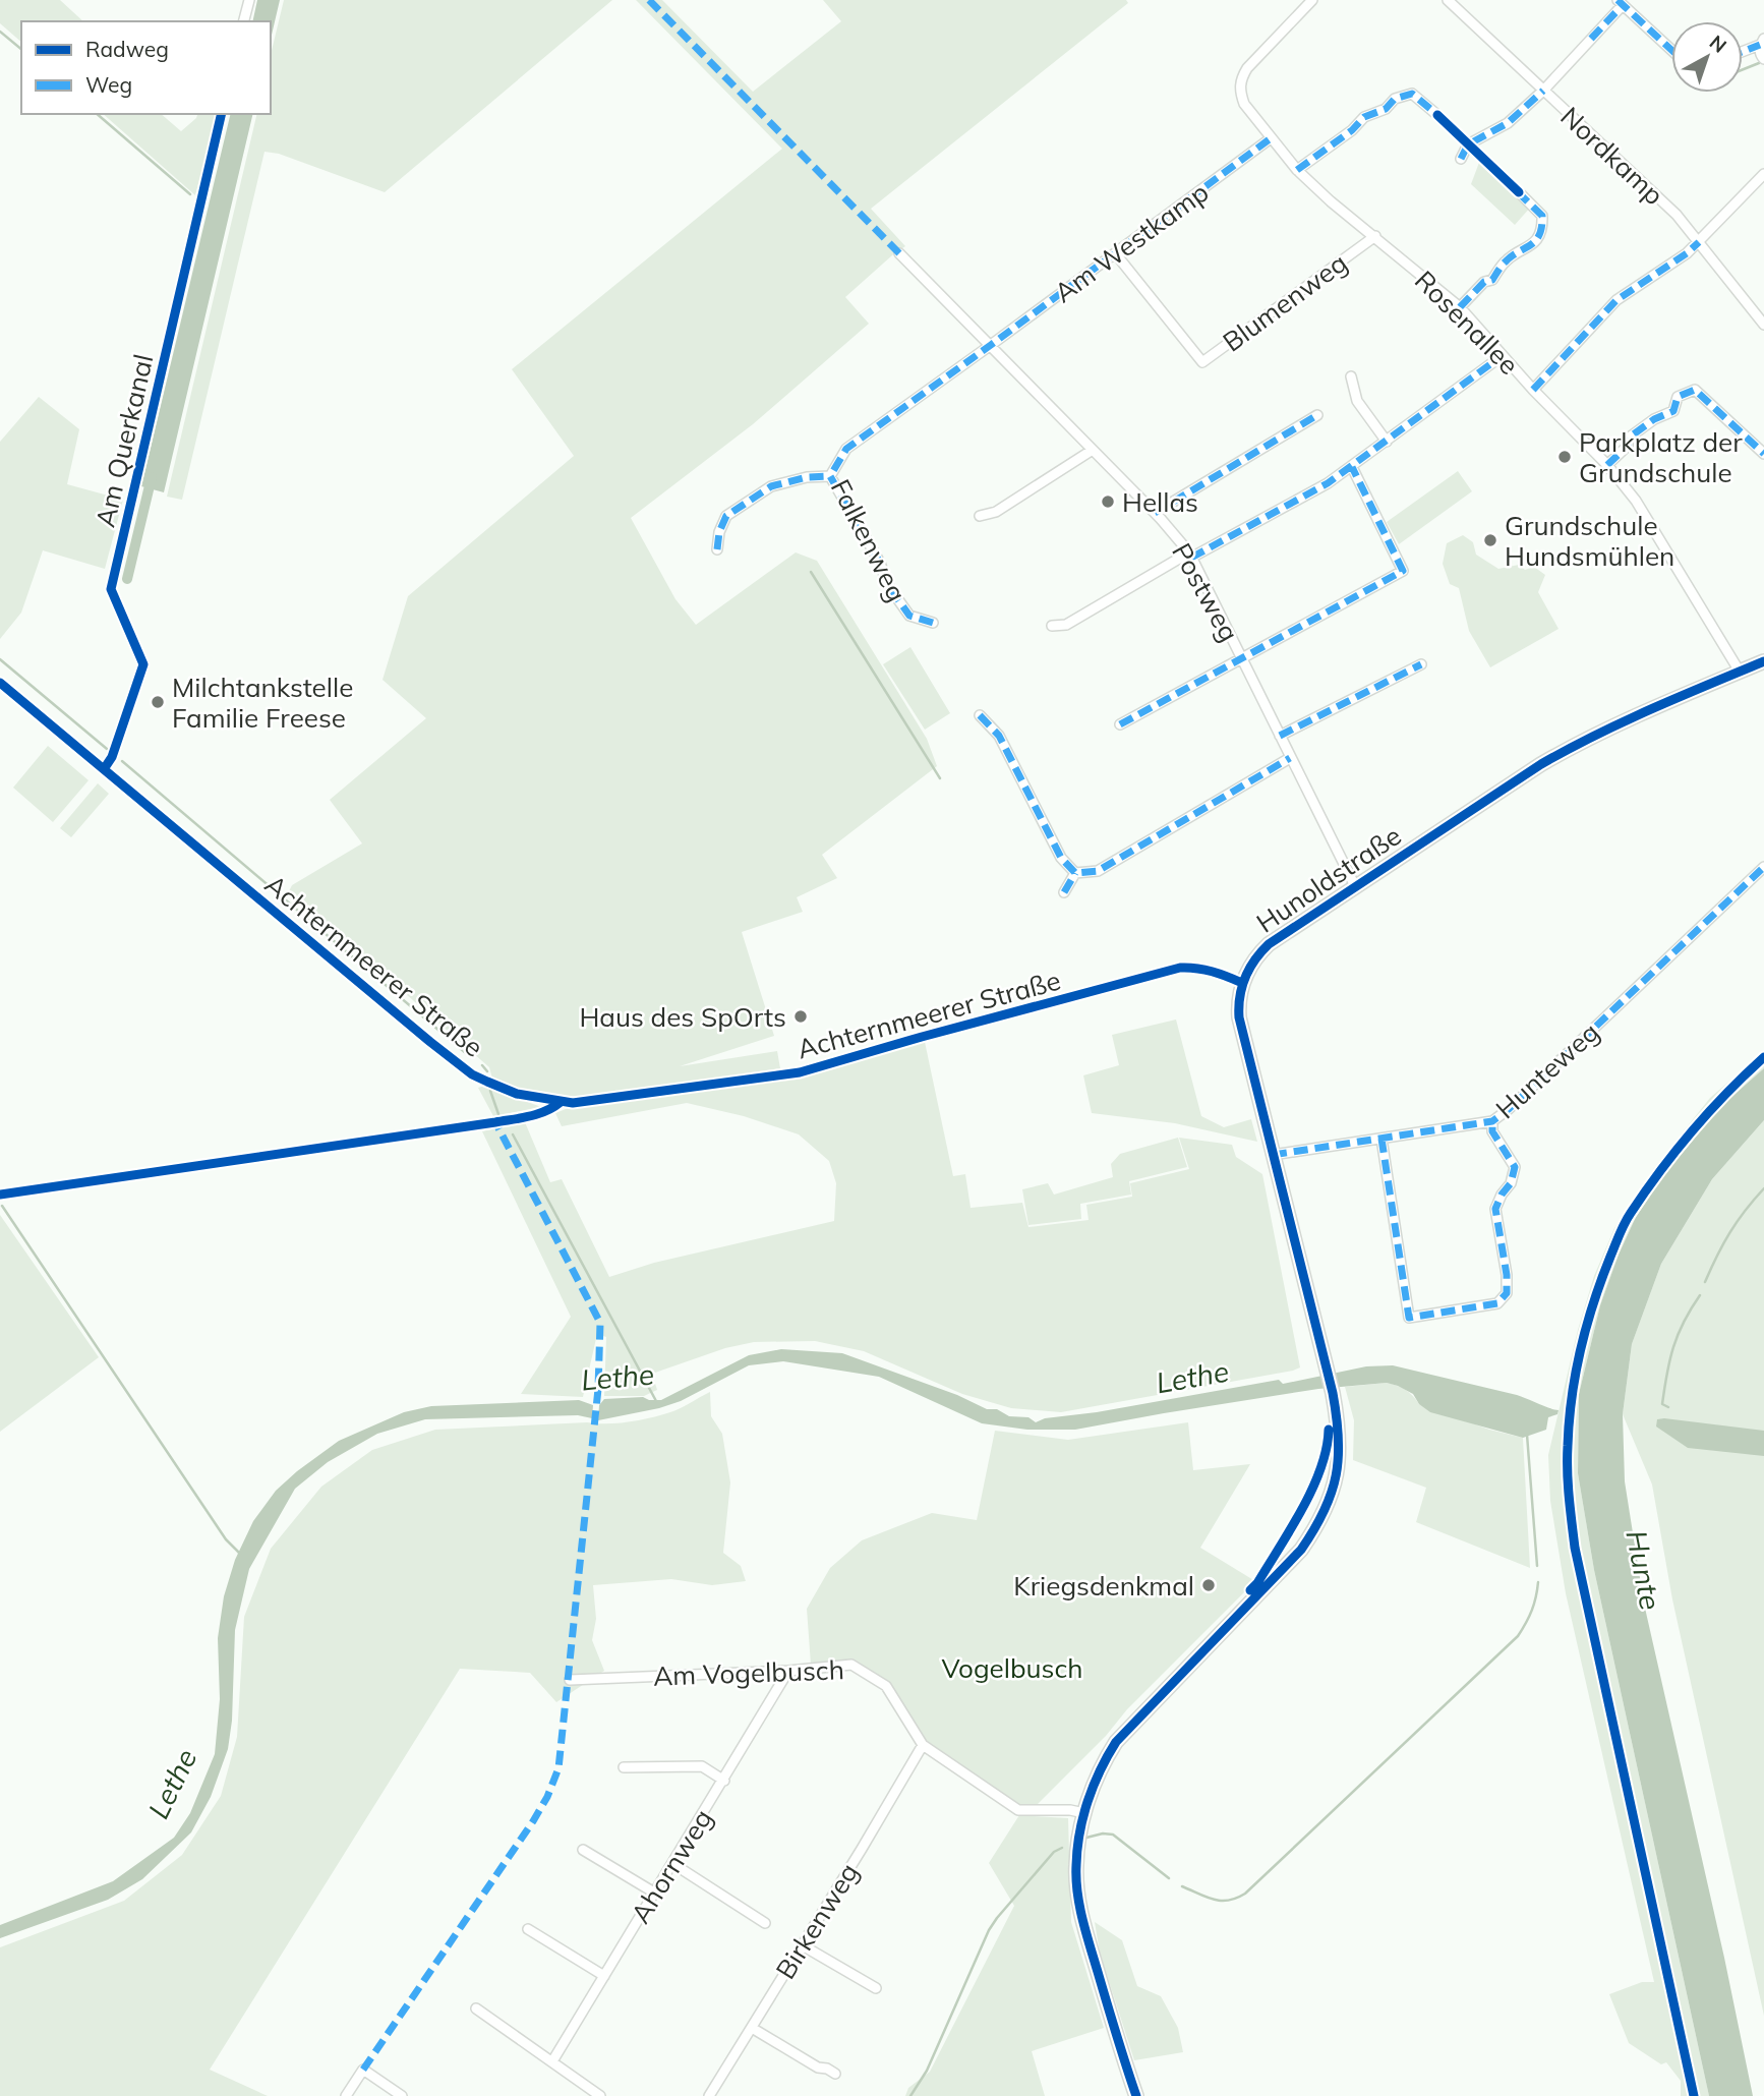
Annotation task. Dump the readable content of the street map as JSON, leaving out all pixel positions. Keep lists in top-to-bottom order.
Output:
{
  "streets": {
    "street": [
      "Nordkamp",
      "Am Westkamp",
      "Blumenweg",
      "Rosenallee",
      "Am Querkanal",
      "Falkenweg",
      "Postweg",
      "Hunoldstraße",
      "Achternmeerer Straße",
      "Hunteweg",
      "Am Vogelbusch",
      "Ahornweg",
      "Birkenweg"
    ]
  },
  "crossings": [
    ["Am Westkamp", "Blumenweg"],
    ["Am Westkamp", "Rosenallee"],
    ["Am Westkamp", "Falkenweg"],
    ["Am Westkamp", "Postweg"],
    ["Blumenweg", "Rosenallee"],
    ["Rosenallee", "Hunoldstraße"],
    ["Am Querkanal", "Achternmeerer Straße"],
    ["Falkenweg", "Postweg"],
    ["Postweg", "Hunoldstraße"],
    ["Hunoldstraße", "Achternmeerer Straße"],
    ["Hunoldstraße", "Hunteweg"],
    ["Hunoldstraße", "Am Vogelbusch"],
    ["Am Vogelbusch", "Ahornweg"],
    ["Am Vogelbusch", "Birkenweg"]
  ],
  "water": ["Lethe", "Hunte"],
  "parks": ["Vogelbusch"],
  "places": [
    "Parkplatz der Grundschule",
    "Hellas",
    "Grundschule Hundsmühlen",
    "Milchtankstelle Familie Freese",
    "Haus des SpOrts",
    "Kriegsdenkmal"
  ],
  "legend": ["Radweg", "Weg"],
  "north": "top right"
}
